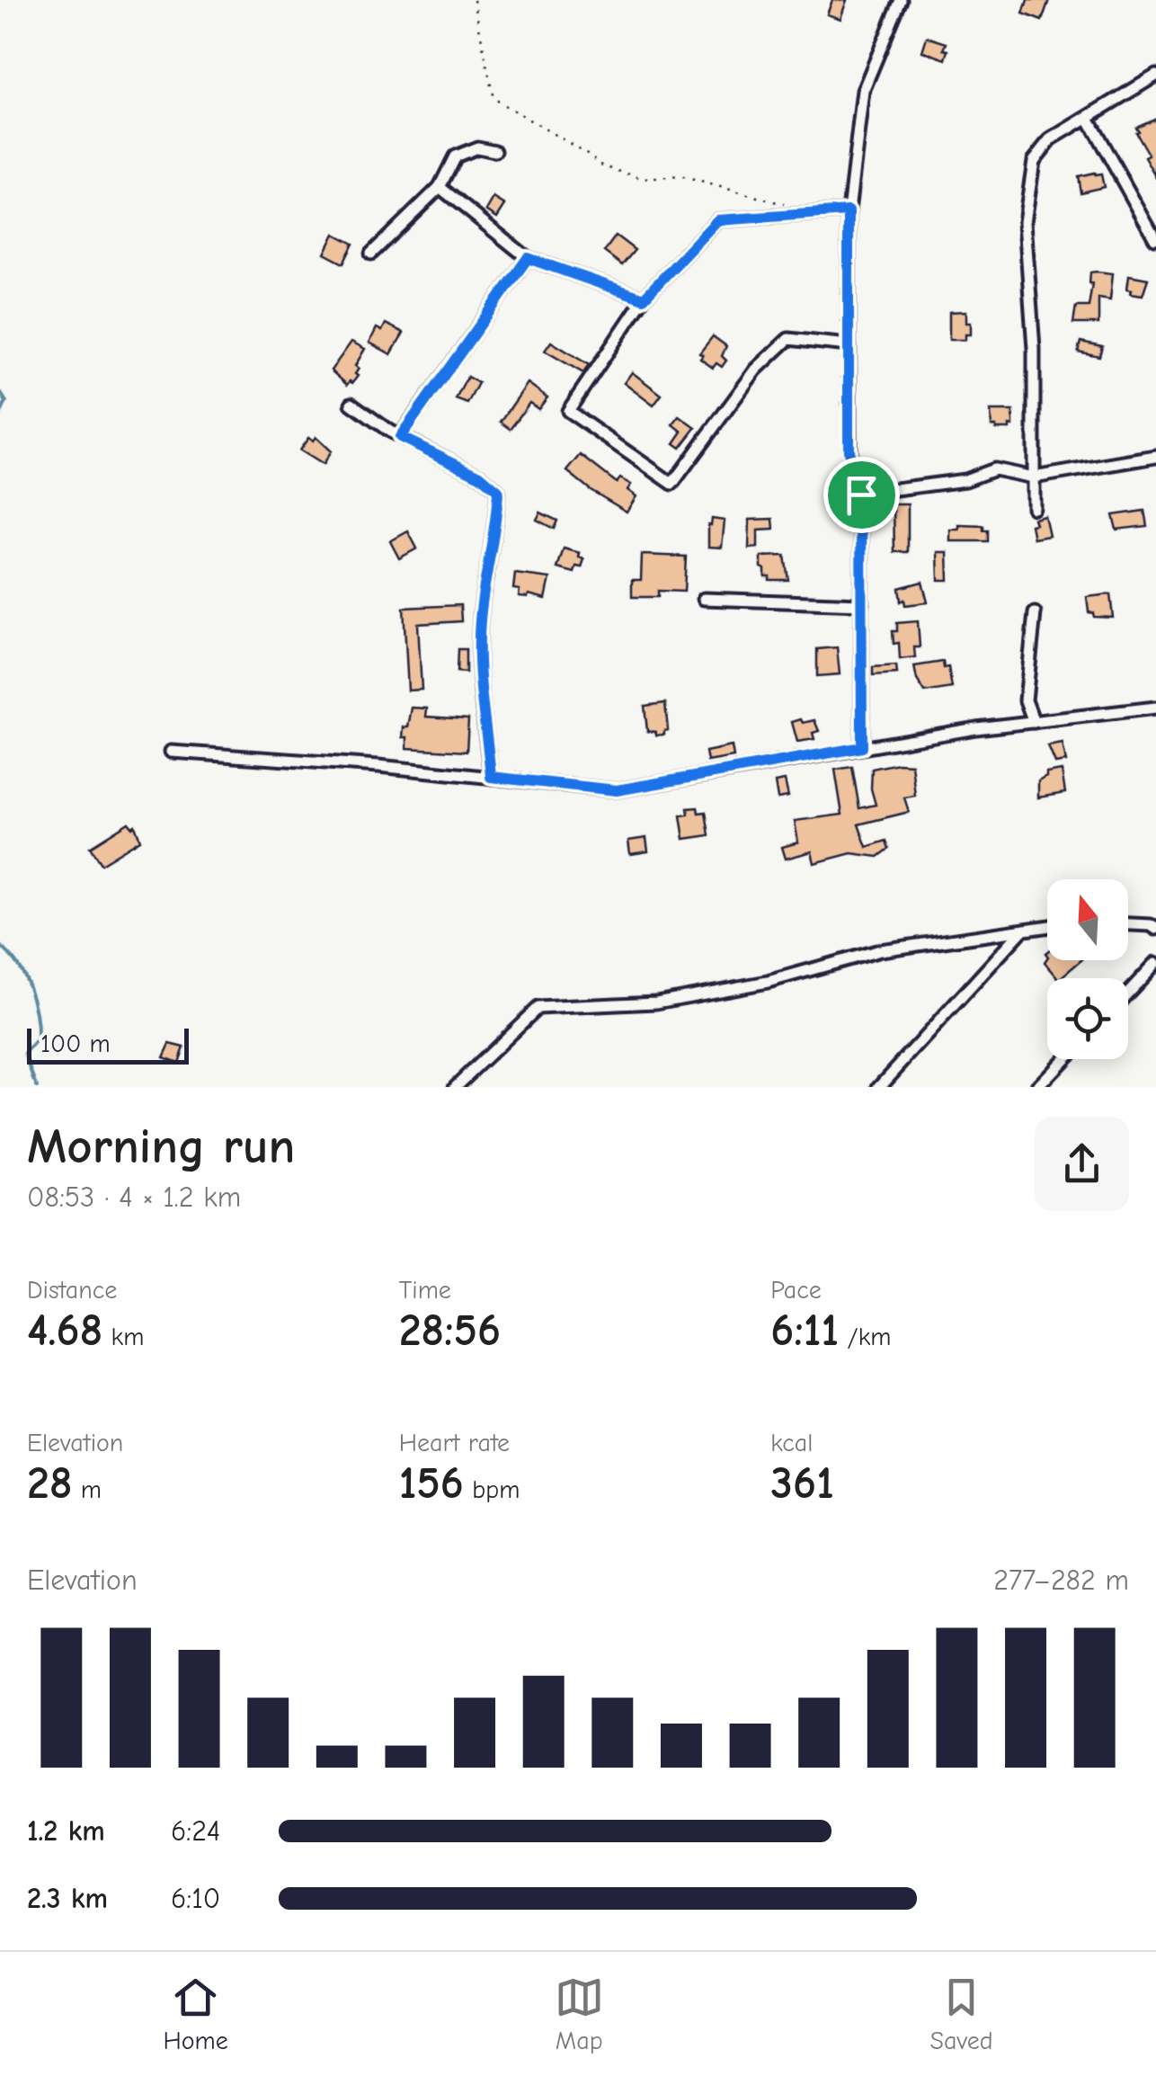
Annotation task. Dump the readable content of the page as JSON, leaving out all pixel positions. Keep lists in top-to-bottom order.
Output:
{
  "scale_bar": "100 m",
  "north": "top",
  "page": {
    "scale": "100 m",
    "heading": ["Morning run", "08:53 · 4 × 1.2 km"],
    "stats": [
      ["Distance", "4.68 km"],
      ["Time", "28:56"],
      ["Pace", "6:11 /km"],
      ["Elevation", "28 m"],
      ["Heart rate", "156 bpm"],
      ["kcal", "361"]
    ],
    "chart": ["Elevation", "277–282 m"],
    "list": [
      {
        "name": "1.2 km",
        "note": "6:24"
      },
      {
        "name": "2.3 km",
        "note": "6:10"
      }
    ],
    "tabs": ["Home", "Map", "Saved"]
  }
}
